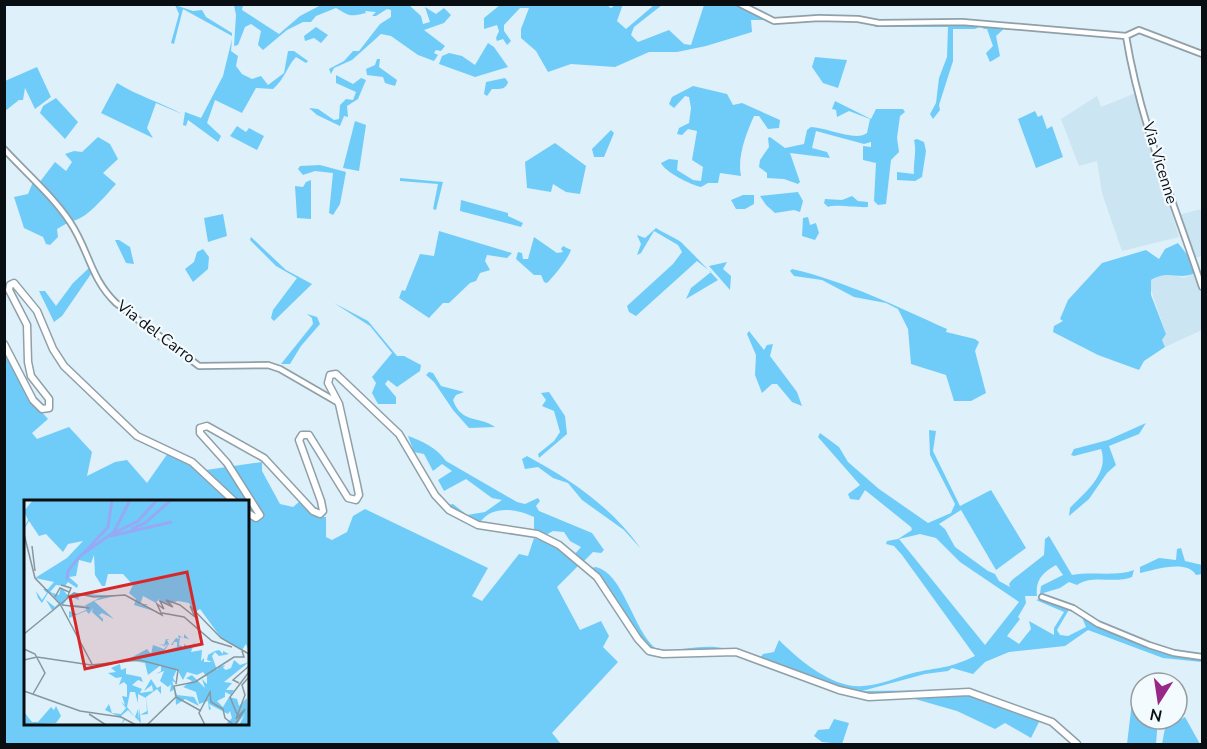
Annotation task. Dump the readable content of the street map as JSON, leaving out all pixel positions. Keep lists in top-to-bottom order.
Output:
{
  "streets": {
    "street": ["Via Vicenne", "Via del Carro"]
  },
  "north": "bottom"
}
